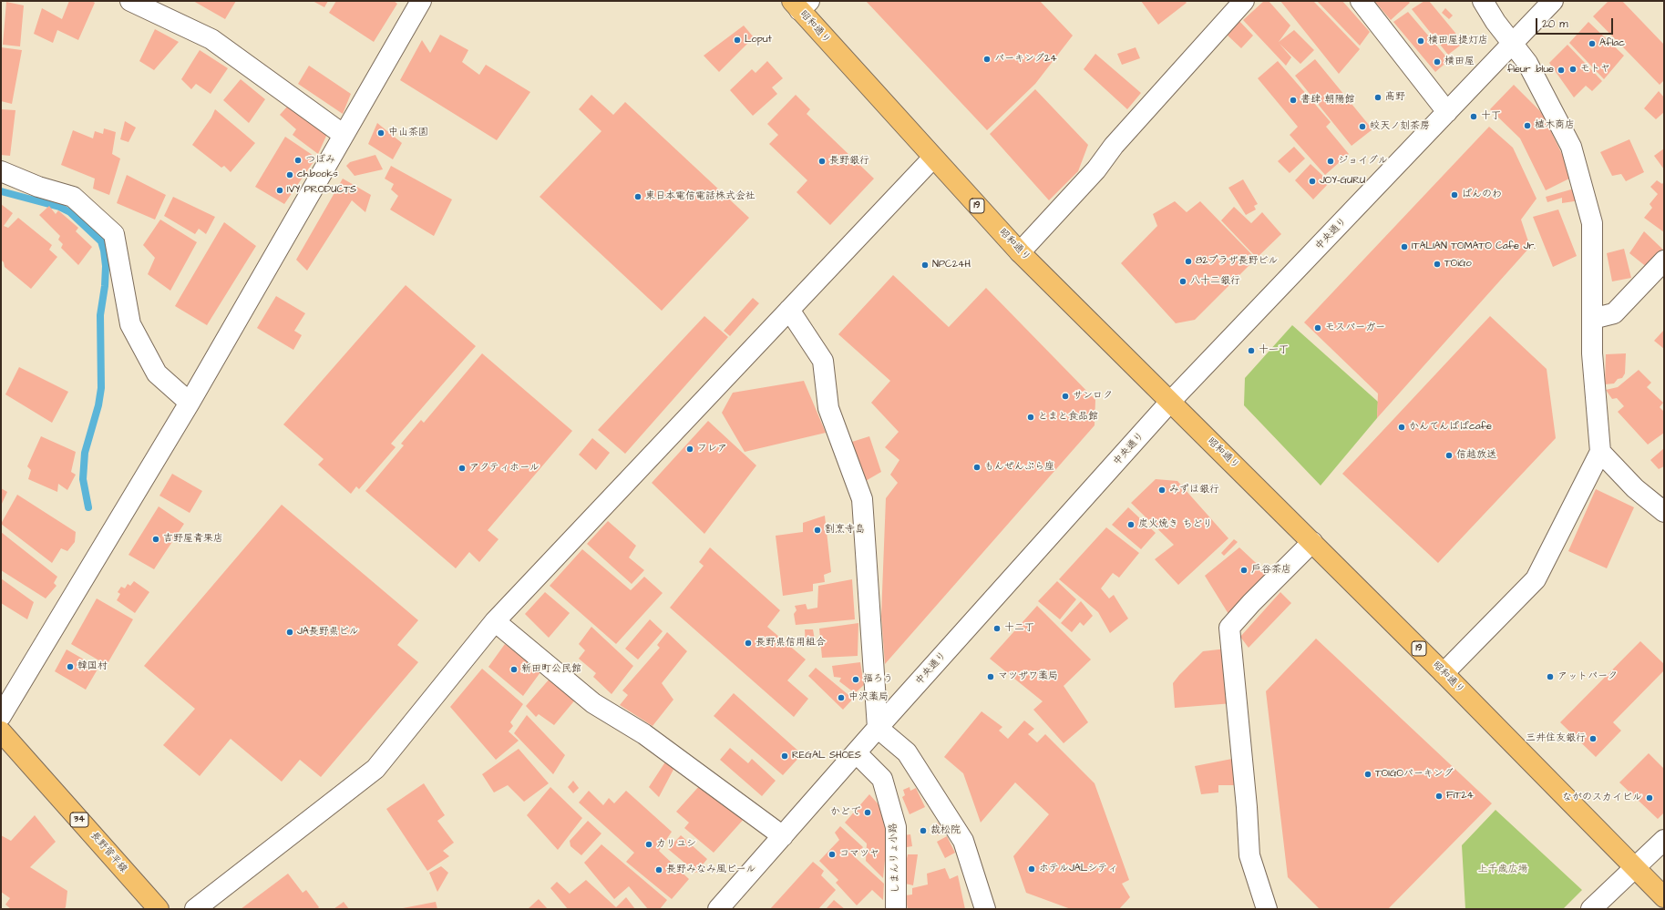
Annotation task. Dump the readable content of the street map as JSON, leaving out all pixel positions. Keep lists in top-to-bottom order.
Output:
{
  "streets": {
    "main road": [
      "昭和通り",
      "19",
      "34",
      "長野菅平線"
    ],
    "street": ["中央通り", "しまんりょ小路"]
  },
  "crossings": [
    ["昭和通り", "中央通り"],
    ["中央通り", "しまんりょ小路"]
  ],
  "parks": ["上千歳広場"],
  "places": [
    "Loput",
    "横田屋提灯店",
    "Aflac",
    "パーキング24",
    "横田屋",
    "モトヤ",
    "fleur .blue",
    "髙野",
    "書肆 朝陽館",
    "十丁",
    "植木商店",
    "皎天ノ刻茶房",
    "中山茶園",
    "つぼみ",
    "長野銀行",
    "ジョイグル",
    "ch.books",
    "JOY-GURU",
    "IVY PRODUCTS",
    "ぱんのわ",
    "東日本電信電話株式会社",
    "ITALIAN TOMATO Cafe Jr.",
    "82プラザ長野ビル",
    "TOiGo",
    "NPC24H",
    "八十二銀行",
    "モスバーガー",
    "十一丁",
    "サンロク",
    "とまと食品館",
    "かんてんぱぱcafe",
    "フレア",
    "信越放送",
    "もんぜんぷら座",
    "アクティホール",
    "みずほ銀行",
    "炭火焼き ちどり",
    "割烹寺島",
    "吉野屋青果店",
    "戶谷茶店",
    "十二丁",
    "JA長野県ビル",
    "長野県信用組合",
    "韓国村",
    "新田町公民館",
    "マツザワ薬局",
    "アットパーク",
    "福ろう",
    "中沢薬局",
    "三井住友銀行",
    "REGAL SHOES",
    "TOIGOパーキング",
    "FiT24",
    "ながのスカイビル",
    "かどで",
    "裁松院",
    "カリユシ",
    "コマツヤ",
    "ホテルJALシティ",
    "長野みなみ風ビール"
  ],
  "scale_bar": "20 m"
}
